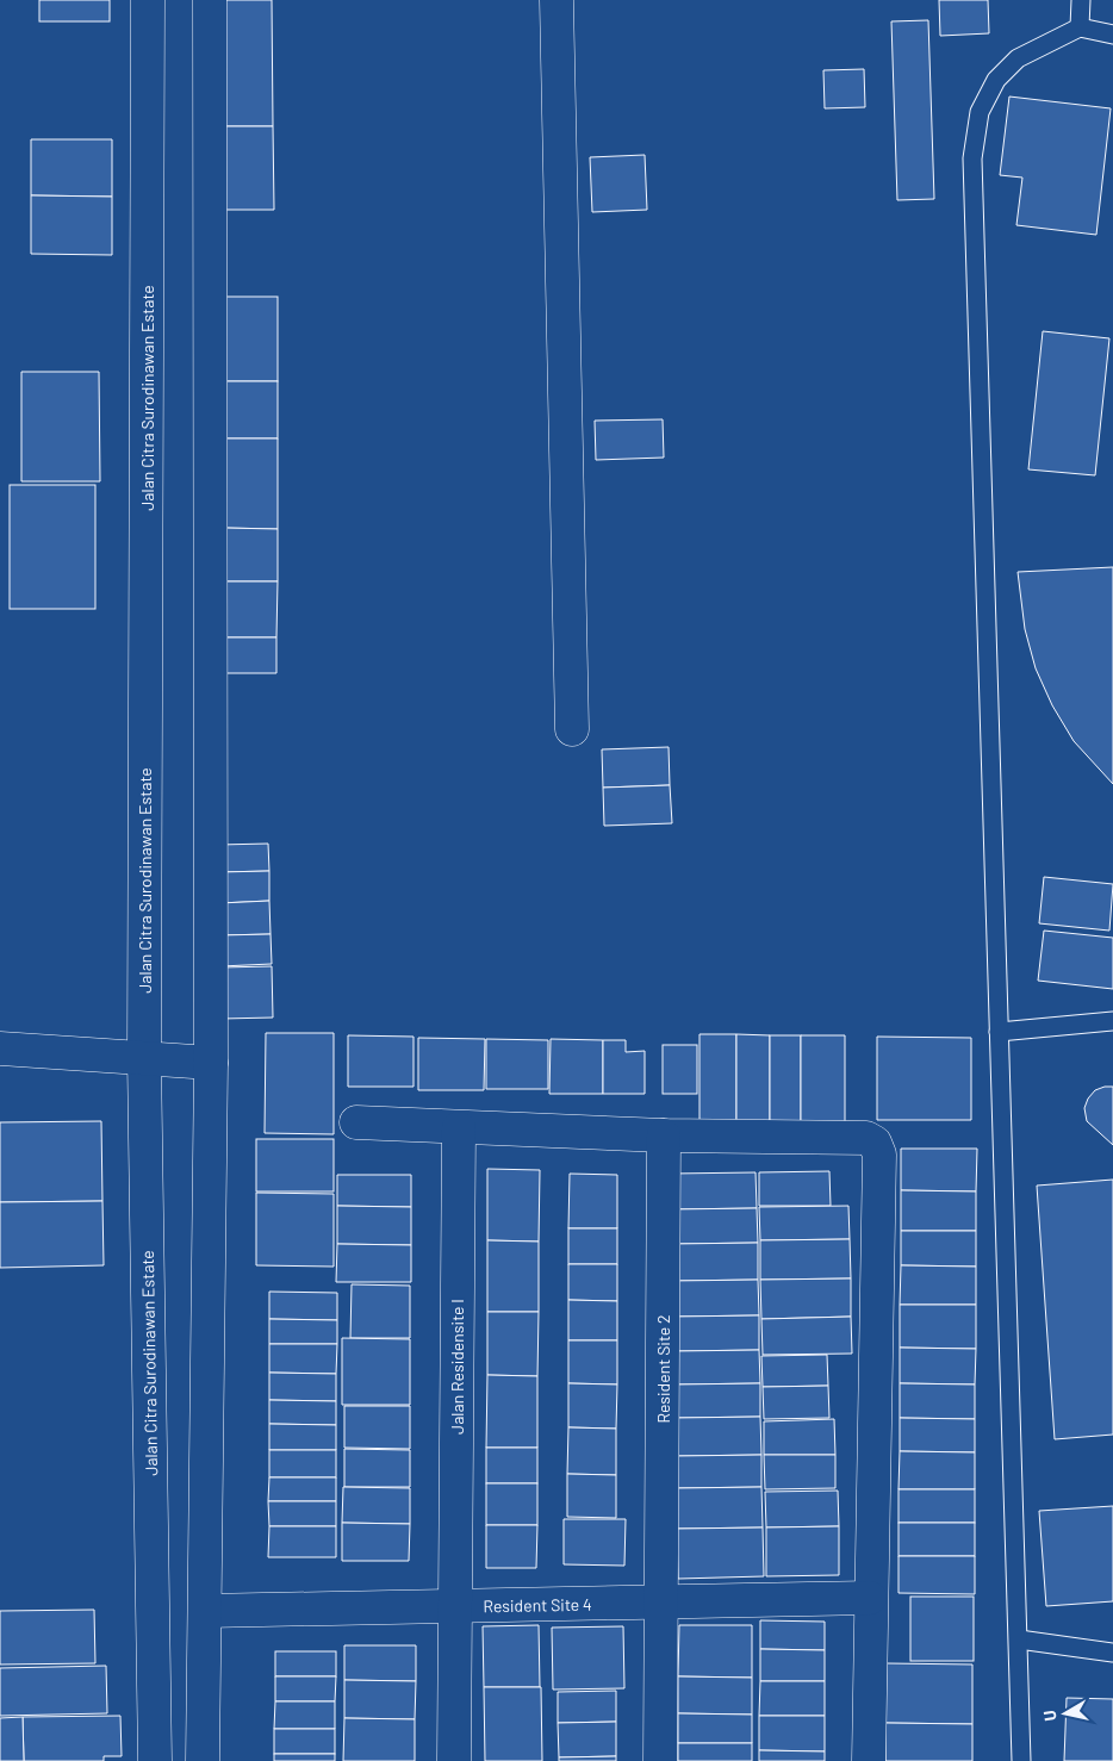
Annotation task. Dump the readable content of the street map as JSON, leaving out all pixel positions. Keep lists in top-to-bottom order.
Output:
{
  "streets": {
    "street": [
      "Jalan Citra Surodinawan Estate",
      "Jalan Residensite I",
      "Resident Site 2",
      "Resident Site 4"
    ]
  },
  "crossings": [
    ["Jalan Residensite I", "Resident Site 4"],
    ["Resident Site 2", "Resident Site 4"]
  ],
  "north": "left"
}
